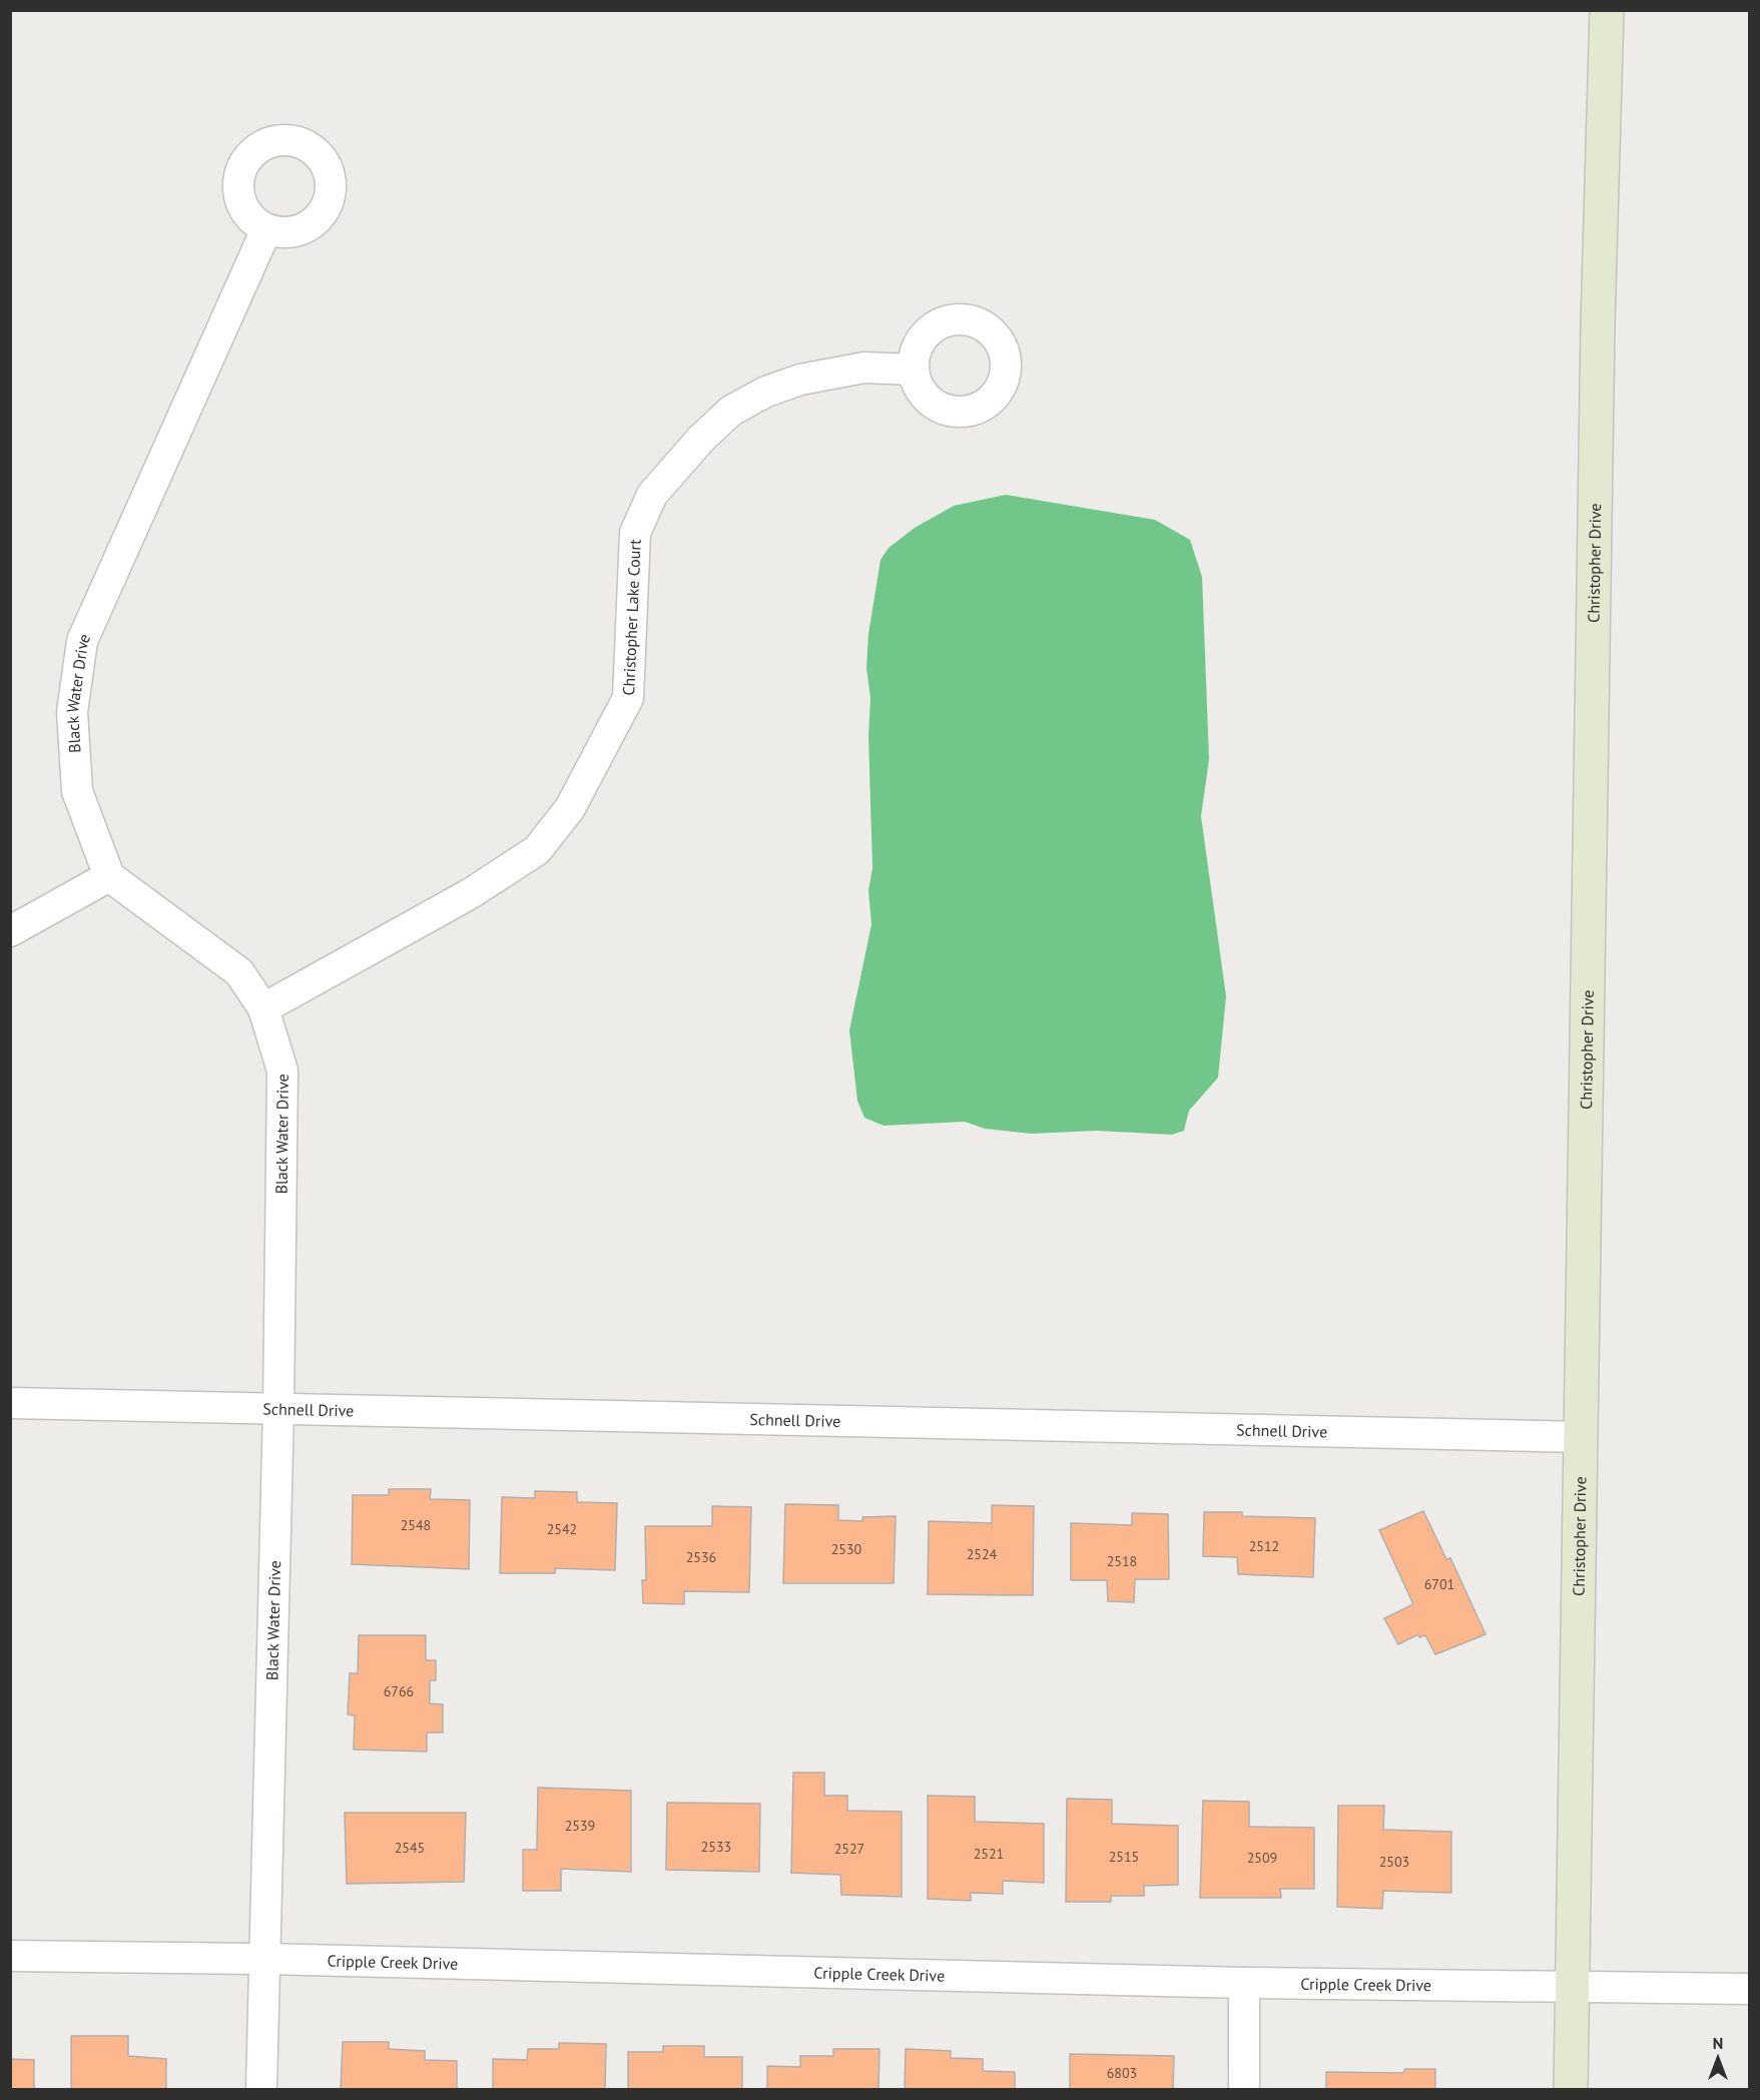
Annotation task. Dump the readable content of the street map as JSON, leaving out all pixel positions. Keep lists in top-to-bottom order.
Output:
{
  "streets": {
    "street": [
      "Christopher Drive",
      "Christopher Lake Court",
      "Black Water Drive",
      "Schnell Drive",
      "Cripple Creek Drive"
    ]
  },
  "crossings": [
    ["Christopher Drive", "Schnell Drive"],
    ["Christopher Drive", "Cripple Creek Drive"],
    ["Christopher Lake Court", "Black Water Drive"],
    ["Black Water Drive", "Schnell Drive"],
    ["Black Water Drive", "Cripple Creek Drive"]
  ],
  "house_numbers": [
    "2548",
    "2542",
    "2512",
    "2530",
    "2524",
    "2536",
    "2518",
    "6701",
    "6766",
    "2539",
    "2533",
    "2545",
    "2527",
    "2521",
    "2515",
    "2509",
    "2503",
    "6803"
  ],
  "north": "top"
}
